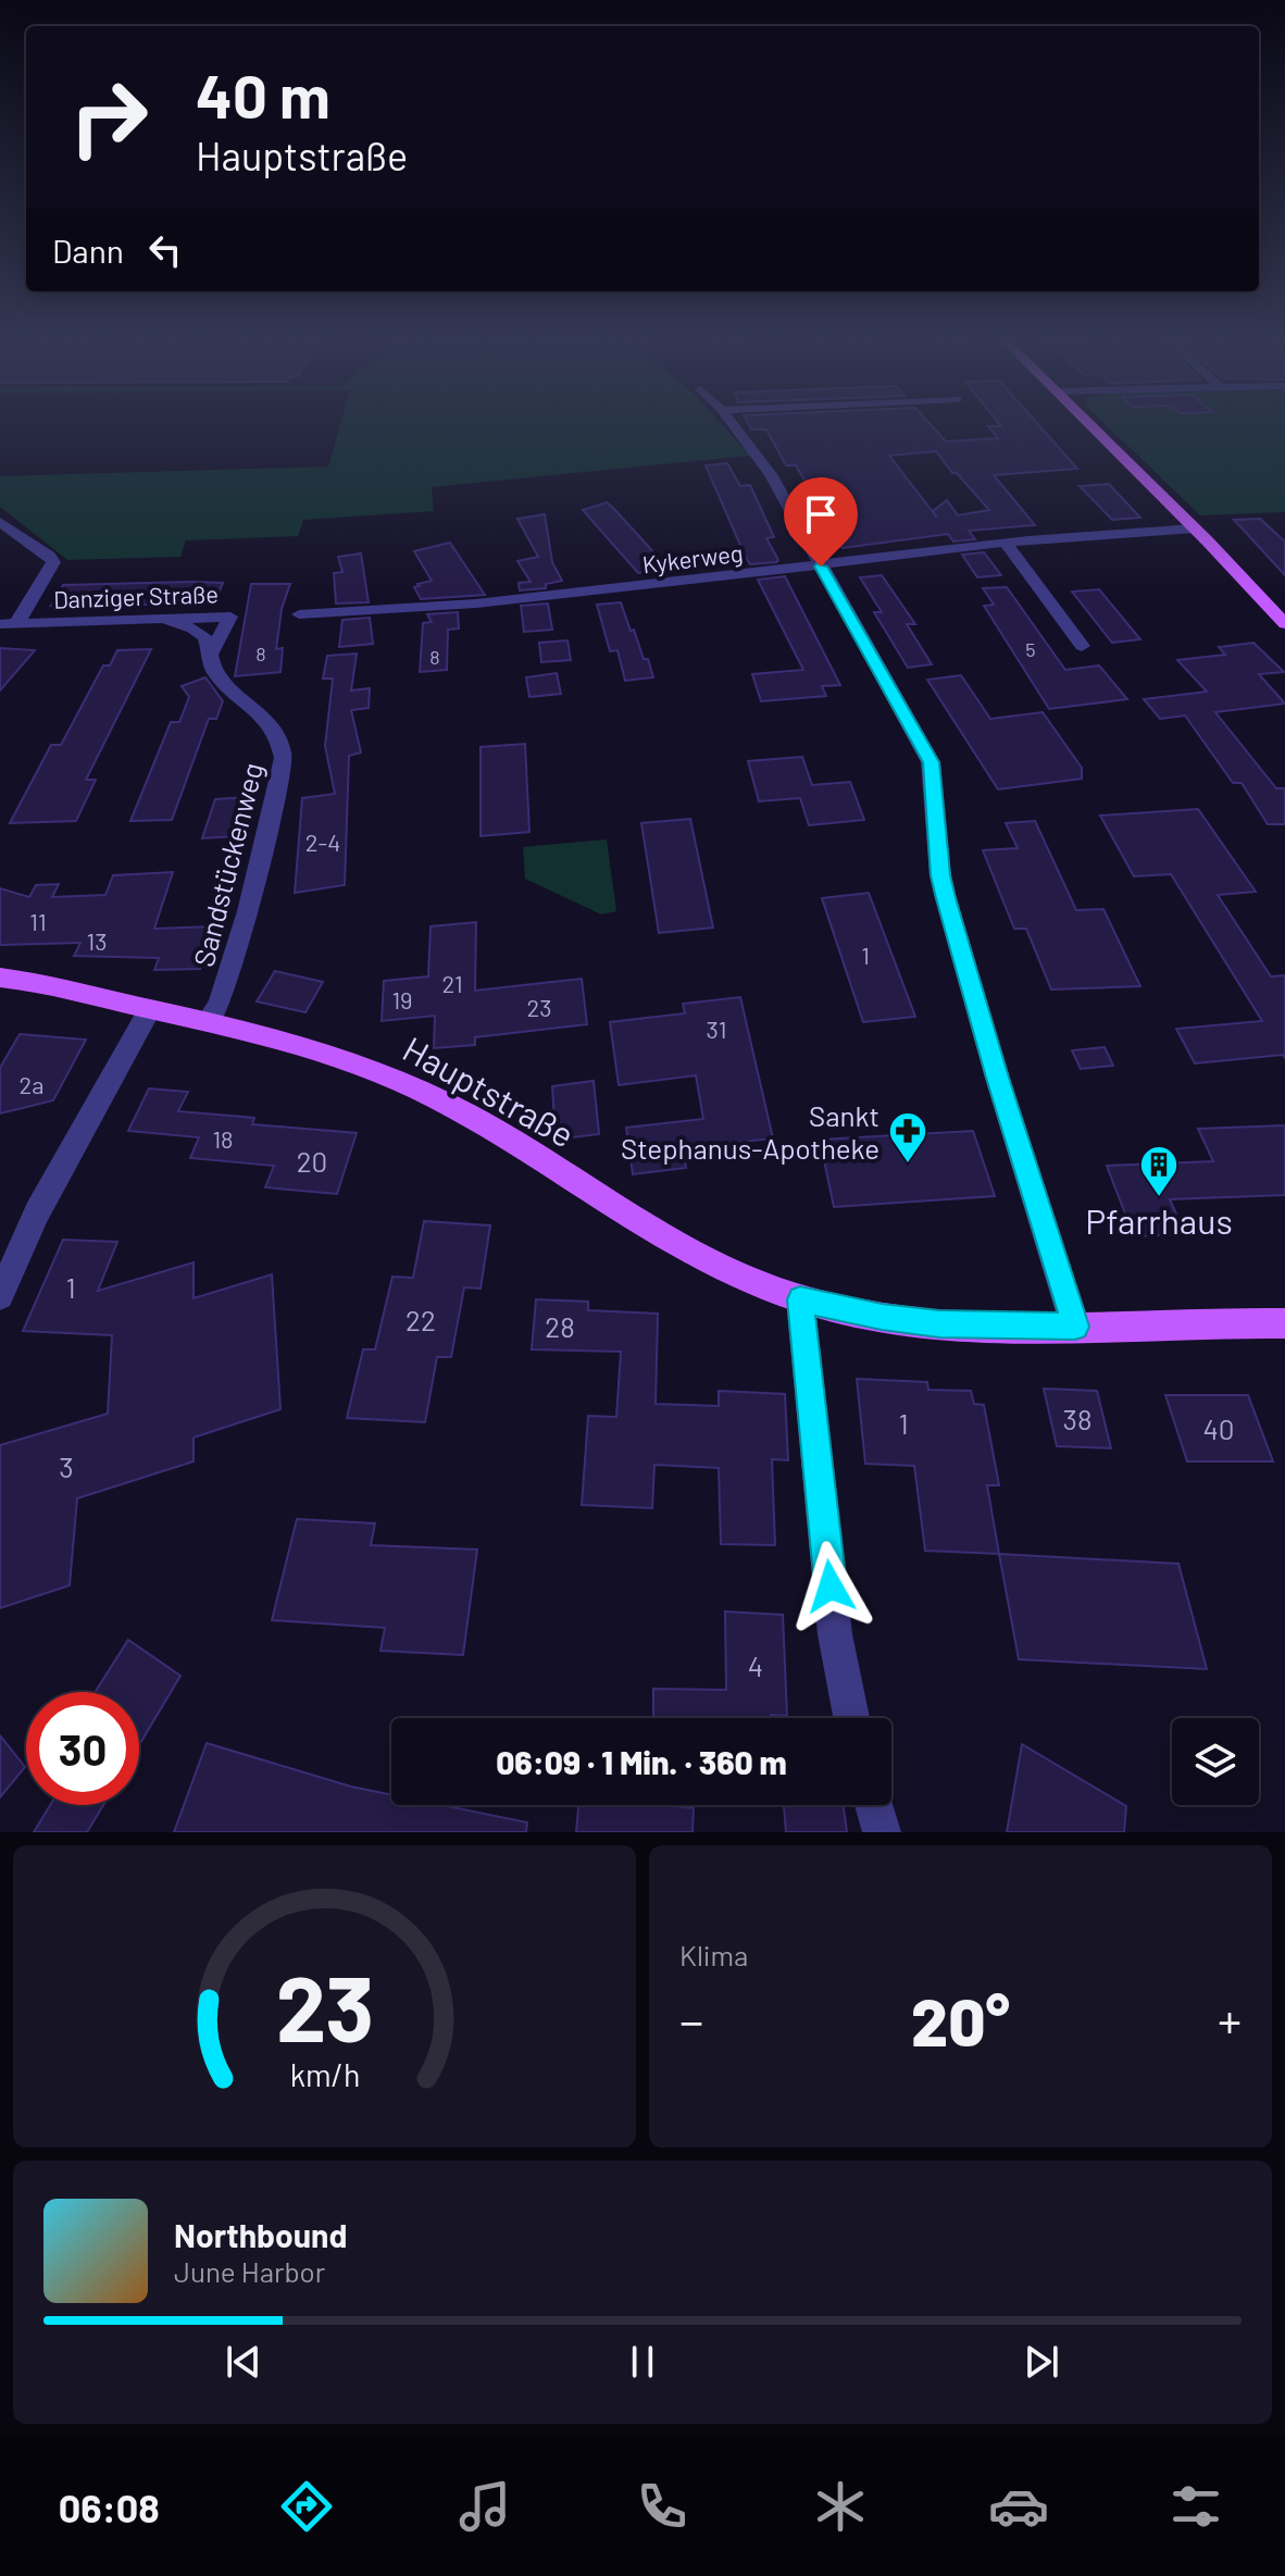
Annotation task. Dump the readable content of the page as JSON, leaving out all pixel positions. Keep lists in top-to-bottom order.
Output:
{
  "streets": {
    "main road": ["Hauptstraße"],
    "street": ["Kykerweg", "Danziger Straße", "Sandstückenweg"]
  },
  "crossings": [
    ["Danziger Straße", "Sandstückenweg"],
    ["Sandstückenweg", "Hauptstraße"]
  ],
  "places": {
    "pharmacy": ["Sankt Stephanus-Apotheke"],
    "building": ["Pfarrhaus"]
  },
  "house_numbers": [
    "5",
    "8",
    "8",
    "2-4",
    "11",
    "13",
    "1",
    "21",
    "19",
    "23",
    "31",
    "2a",
    "18",
    "20",
    "1",
    "22",
    "28",
    "38",
    "1",
    "40",
    "3",
    "4"
  ],
  "page": {
    "turn": ["40 m", "Hauptstraße"],
    "then": "Dann",
    "limit": "30",
    "trip": "06:09 · 1 Min. · 360 m",
    "tile": "Klima",
    "heat": ["−", "20°", "+"],
    "song": ["Northbound", "June Harbor"],
    "tabs": "06:08",
    "gauge": ["23", "km/h"]
  }
}
